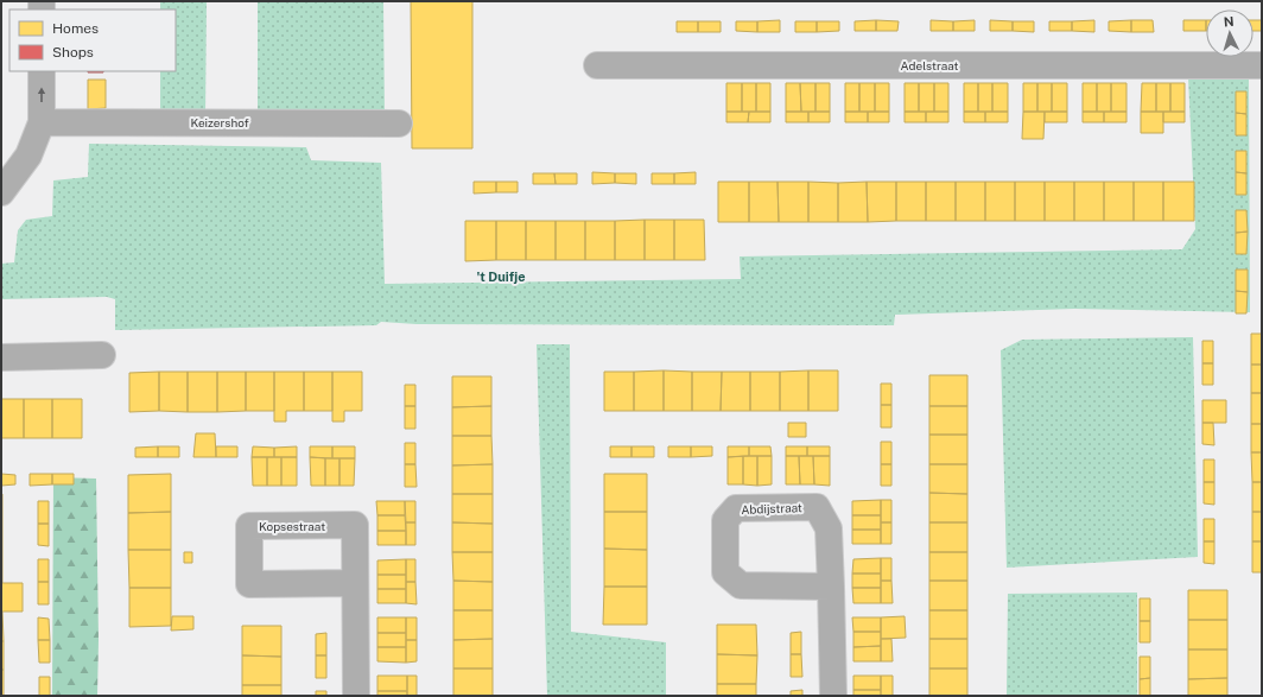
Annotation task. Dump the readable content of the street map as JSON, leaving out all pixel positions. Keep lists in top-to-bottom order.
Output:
{
  "streets": {
    "street": ["Adelstraat", "Keizershof", "Abdijstraat"]
  },
  "districts": ["'t Duifje"],
  "legend": ["Homes", "Shops"],
  "north": "top"
}
